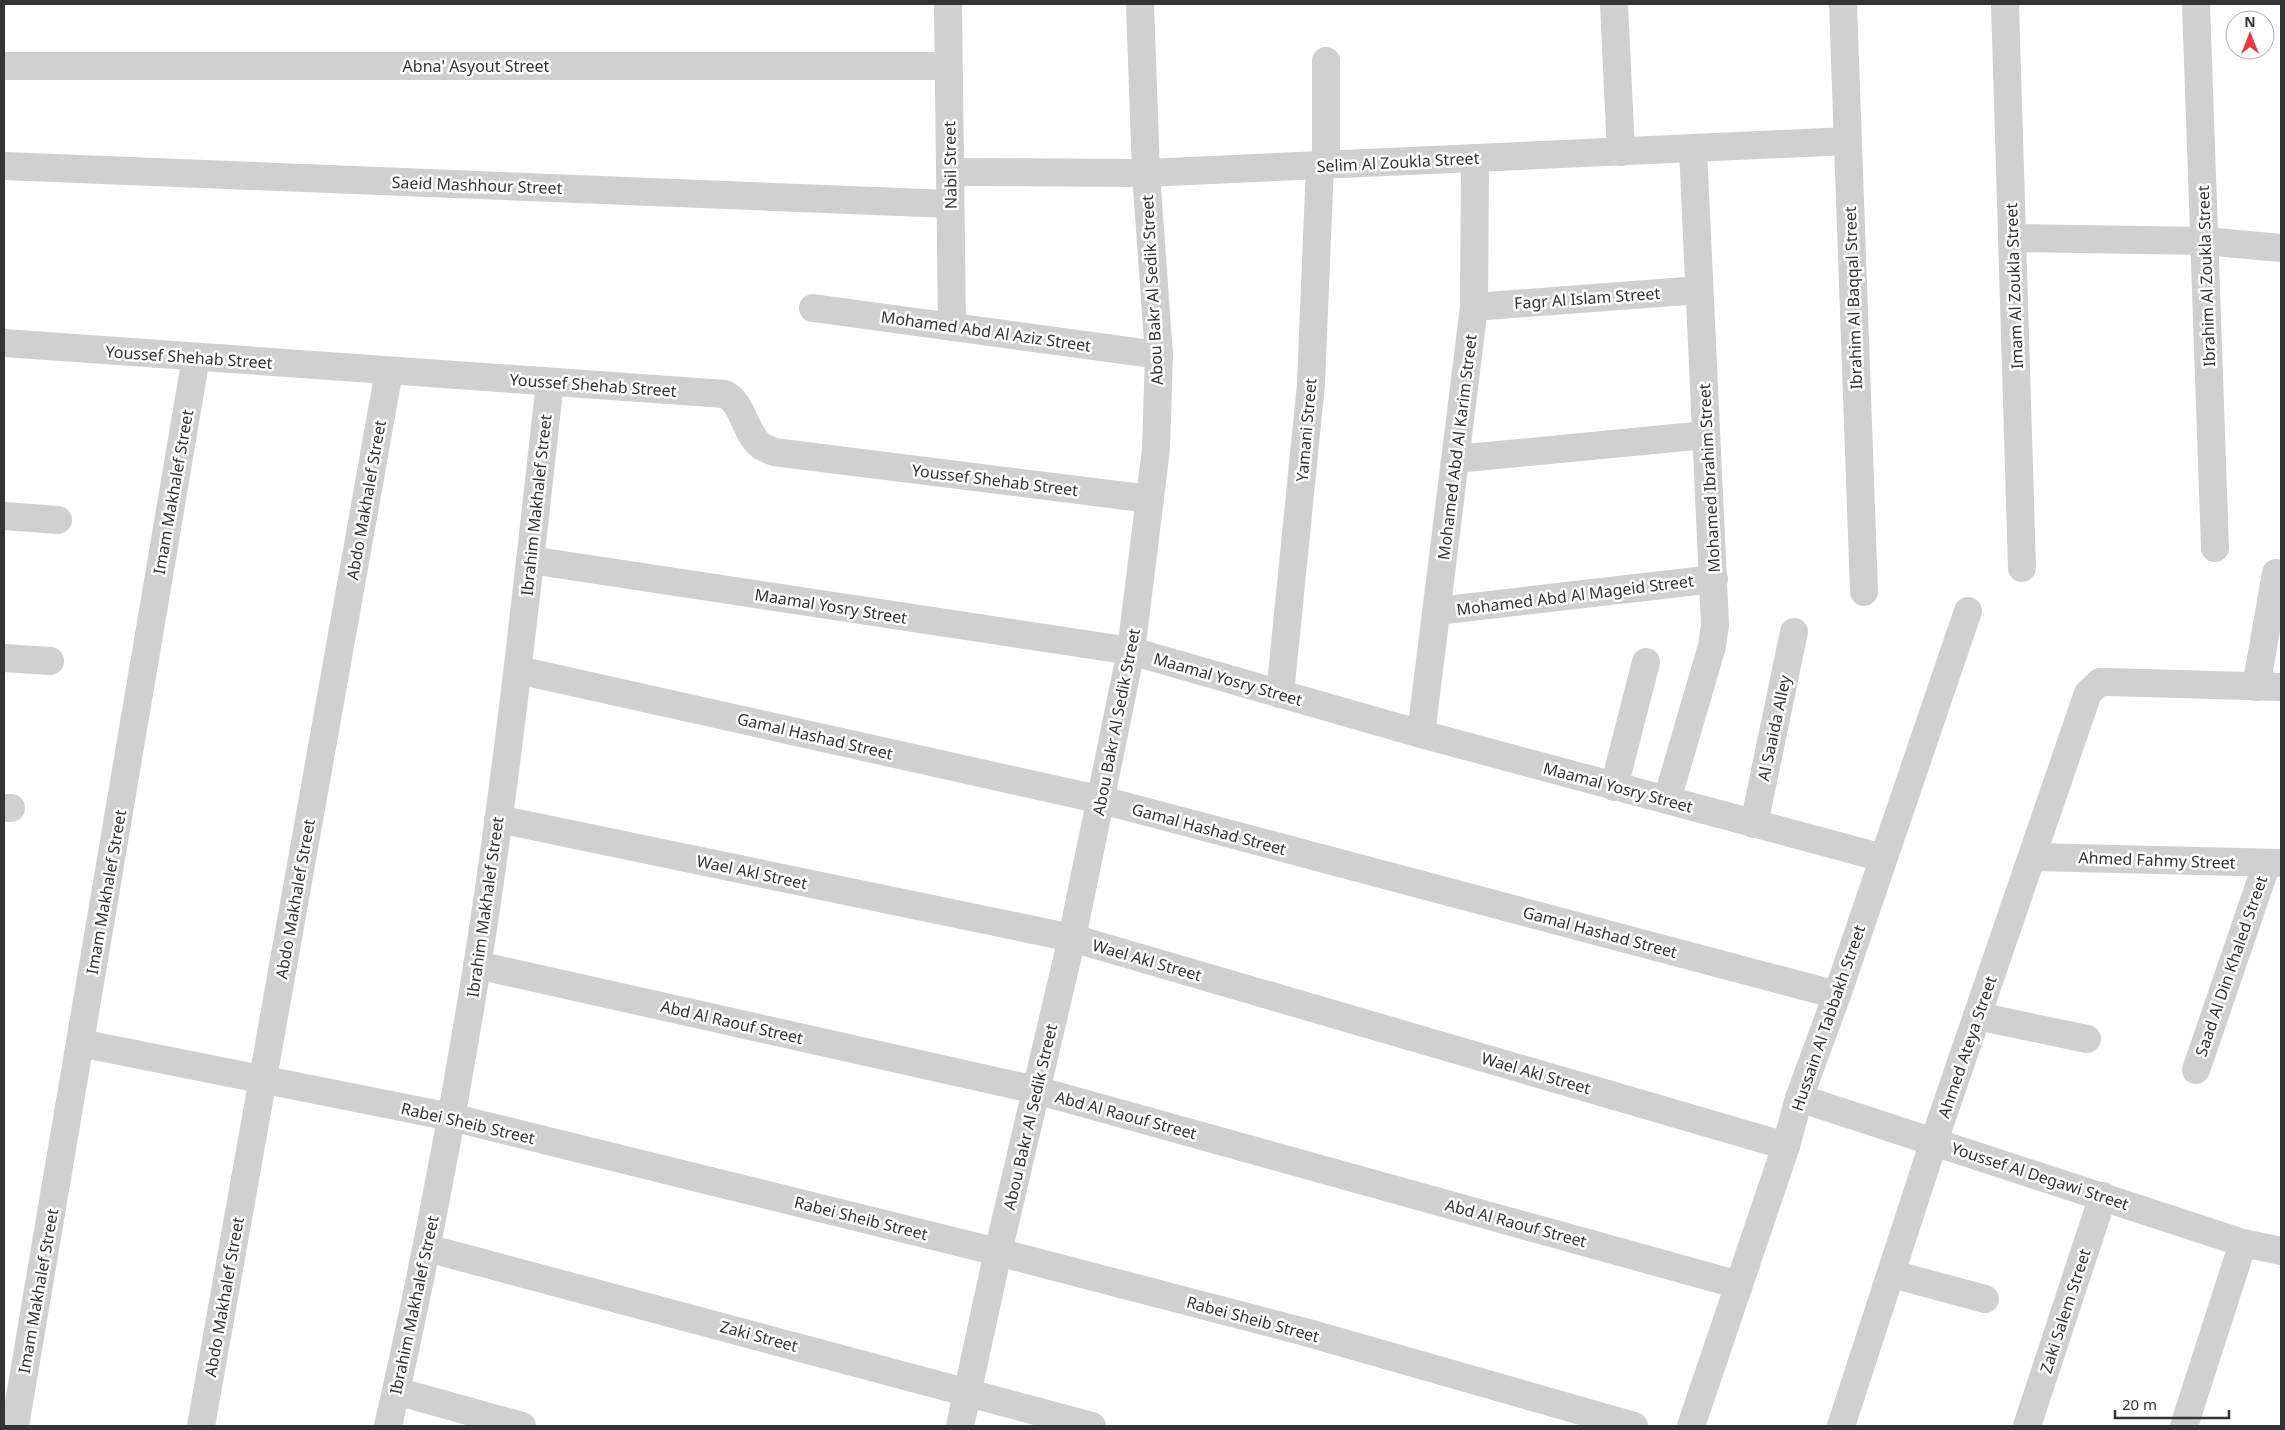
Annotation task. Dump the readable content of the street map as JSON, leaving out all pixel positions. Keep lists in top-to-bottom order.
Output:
{
  "streets": {
    "street": [
      "Abna' Asyout Street",
      "Selim Al Zoukla Street",
      "Nabil Street",
      "Saeid Mashhour Street",
      "Ibrahim Al Zoukla Street",
      "Imam Al Zoukla Street",
      "Abou Bakr Al Sedik Street",
      "Fagr Al Islam Street",
      "Ibrahim Al Baqqal Street",
      "Mohamed Abd Al Aziz Street",
      "Youssef Shehab Street",
      "Yamani Street",
      "Mohamed Abd Al Karim Street",
      "Mohamed Ibrahim Street",
      "Imam Makhalef Street",
      "Abdo Makhalef Street",
      "Ibrahim Makhalef Street",
      "Mohamed Abd Al Mageid Street",
      "Maamal Yosry Street",
      "Al Saaida Alley",
      "Gamal Hashad Street",
      "Ahmed Fahmy Street",
      "Wael Akl Street",
      "Saad Al Din Khaled Street",
      "Hussain Al Tabbakh Street",
      "Abd Al Raouf Street",
      "Ahmed Ateya Street",
      "Rabei Sheib Street",
      "Youssef Al Degawi Street",
      "Zaki Salem Street",
      "Zaki Street"
    ]
  },
  "crossings": [
    ["Abna' Asyout Street", "Nabil Street"],
    ["Selim Al Zoukla Street", "Nabil Street"],
    ["Selim Al Zoukla Street", "Abou Bakr Al Sedik Street"],
    ["Selim Al Zoukla Street", "Ibrahim Al Baqqal Street"],
    ["Selim Al Zoukla Street", "Yamani Street"],
    ["Selim Al Zoukla Street", "Mohamed Abd Al Karim Street"],
    ["Selim Al Zoukla Street", "Mohamed Ibrahim Street"],
    ["Nabil Street", "Saeid Mashhour Street"],
    ["Nabil Street", "Mohamed Abd Al Aziz Street"],
    ["Abou Bakr Al Sedik Street", "Mohamed Abd Al Aziz Street"],
    ["Abou Bakr Al Sedik Street", "Youssef Shehab Street"],
    ["Abou Bakr Al Sedik Street", "Maamal Yosry Street"],
    ["Abou Bakr Al Sedik Street", "Gamal Hashad Street"],
    ["Abou Bakr Al Sedik Street", "Wael Akl Street"],
    ["Abou Bakr Al Sedik Street", "Abd Al Raouf Street"],
    ["Abou Bakr Al Sedik Street", "Rabei Sheib Street"],
    ["Abou Bakr Al Sedik Street", "Zaki Street"],
    ["Fagr Al Islam Street", "Mohamed Abd Al Karim Street"],
    ["Fagr Al Islam Street", "Mohamed Ibrahim Street"],
    ["Youssef Shehab Street", "Imam Makhalef Street"],
    ["Youssef Shehab Street", "Abdo Makhalef Street"],
    ["Youssef Shehab Street", "Ibrahim Makhalef Street"],
    ["Yamani Street", "Maamal Yosry Street"],
    ["Mohamed Abd Al Karim Street", "Mohamed Abd Al Mageid Street"],
    ["Mohamed Abd Al Karim Street", "Maamal Yosry Street"],
    ["Mohamed Ibrahim Street", "Mohamed Abd Al Mageid Street"],
    ["Mohamed Ibrahim Street", "Maamal Yosry Street"],
    ["Imam Makhalef Street", "Rabei Sheib Street"],
    ["Abdo Makhalef Street", "Rabei Sheib Street"],
    ["Ibrahim Makhalef Street", "Maamal Yosry Street"],
    ["Ibrahim Makhalef Street", "Gamal Hashad Street"],
    ["Ibrahim Makhalef Street", "Wael Akl Street"],
    ["Ibrahim Makhalef Street", "Abd Al Raouf Street"],
    ["Ibrahim Makhalef Street", "Rabei Sheib Street"],
    ["Ibrahim Makhalef Street", "Zaki Street"],
    ["Maamal Yosry Street", "Al Saaida Alley"],
    ["Maamal Yosry Street", "Hussain Al Tabbakh Street"],
    ["Gamal Hashad Street", "Hussain Al Tabbakh Street"],
    ["Ahmed Fahmy Street", "Saad Al Din Khaled Street"],
    ["Ahmed Fahmy Street", "Ahmed Ateya Street"],
    ["Wael Akl Street", "Hussain Al Tabbakh Street"],
    ["Hussain Al Tabbakh Street", "Abd Al Raouf Street"],
    ["Hussain Al Tabbakh Street", "Youssef Al Degawi Street"],
    ["Ahmed Ateya Street", "Youssef Al Degawi Street"],
    ["Youssef Al Degawi Street", "Zaki Salem Street"]
  ],
  "scale_bar": "20 m",
  "north": "top"
}
